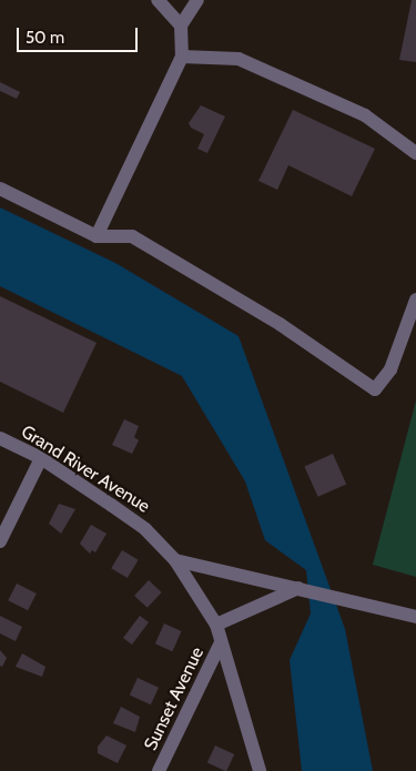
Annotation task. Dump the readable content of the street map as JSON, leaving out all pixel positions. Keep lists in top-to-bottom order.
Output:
{
  "streets": {
    "street": ["Grand River Avenue", "Sunset Avenue"]
  },
  "crossings": [
    ["Grand River Avenue", "Sunset Avenue"]
  ],
  "scale_bar": "50 m"
}
